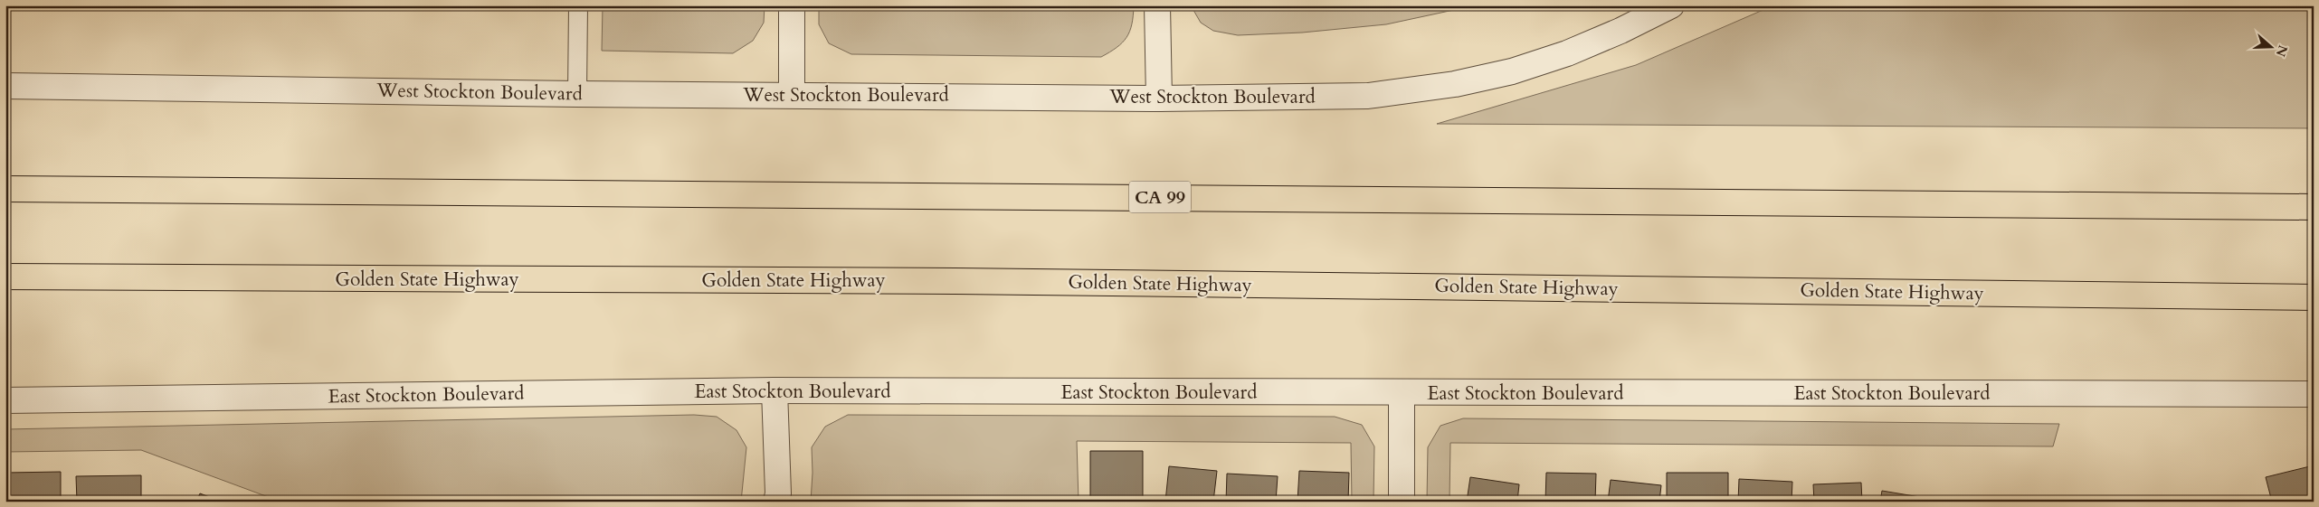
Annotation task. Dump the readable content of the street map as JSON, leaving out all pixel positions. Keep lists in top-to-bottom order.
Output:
{
  "streets": {
    "highway": ["CA 99", "Golden State Highway"],
    "street": ["West Stockton Boulevard", "East Stockton Boulevard"]
  },
  "north": "right"
}
